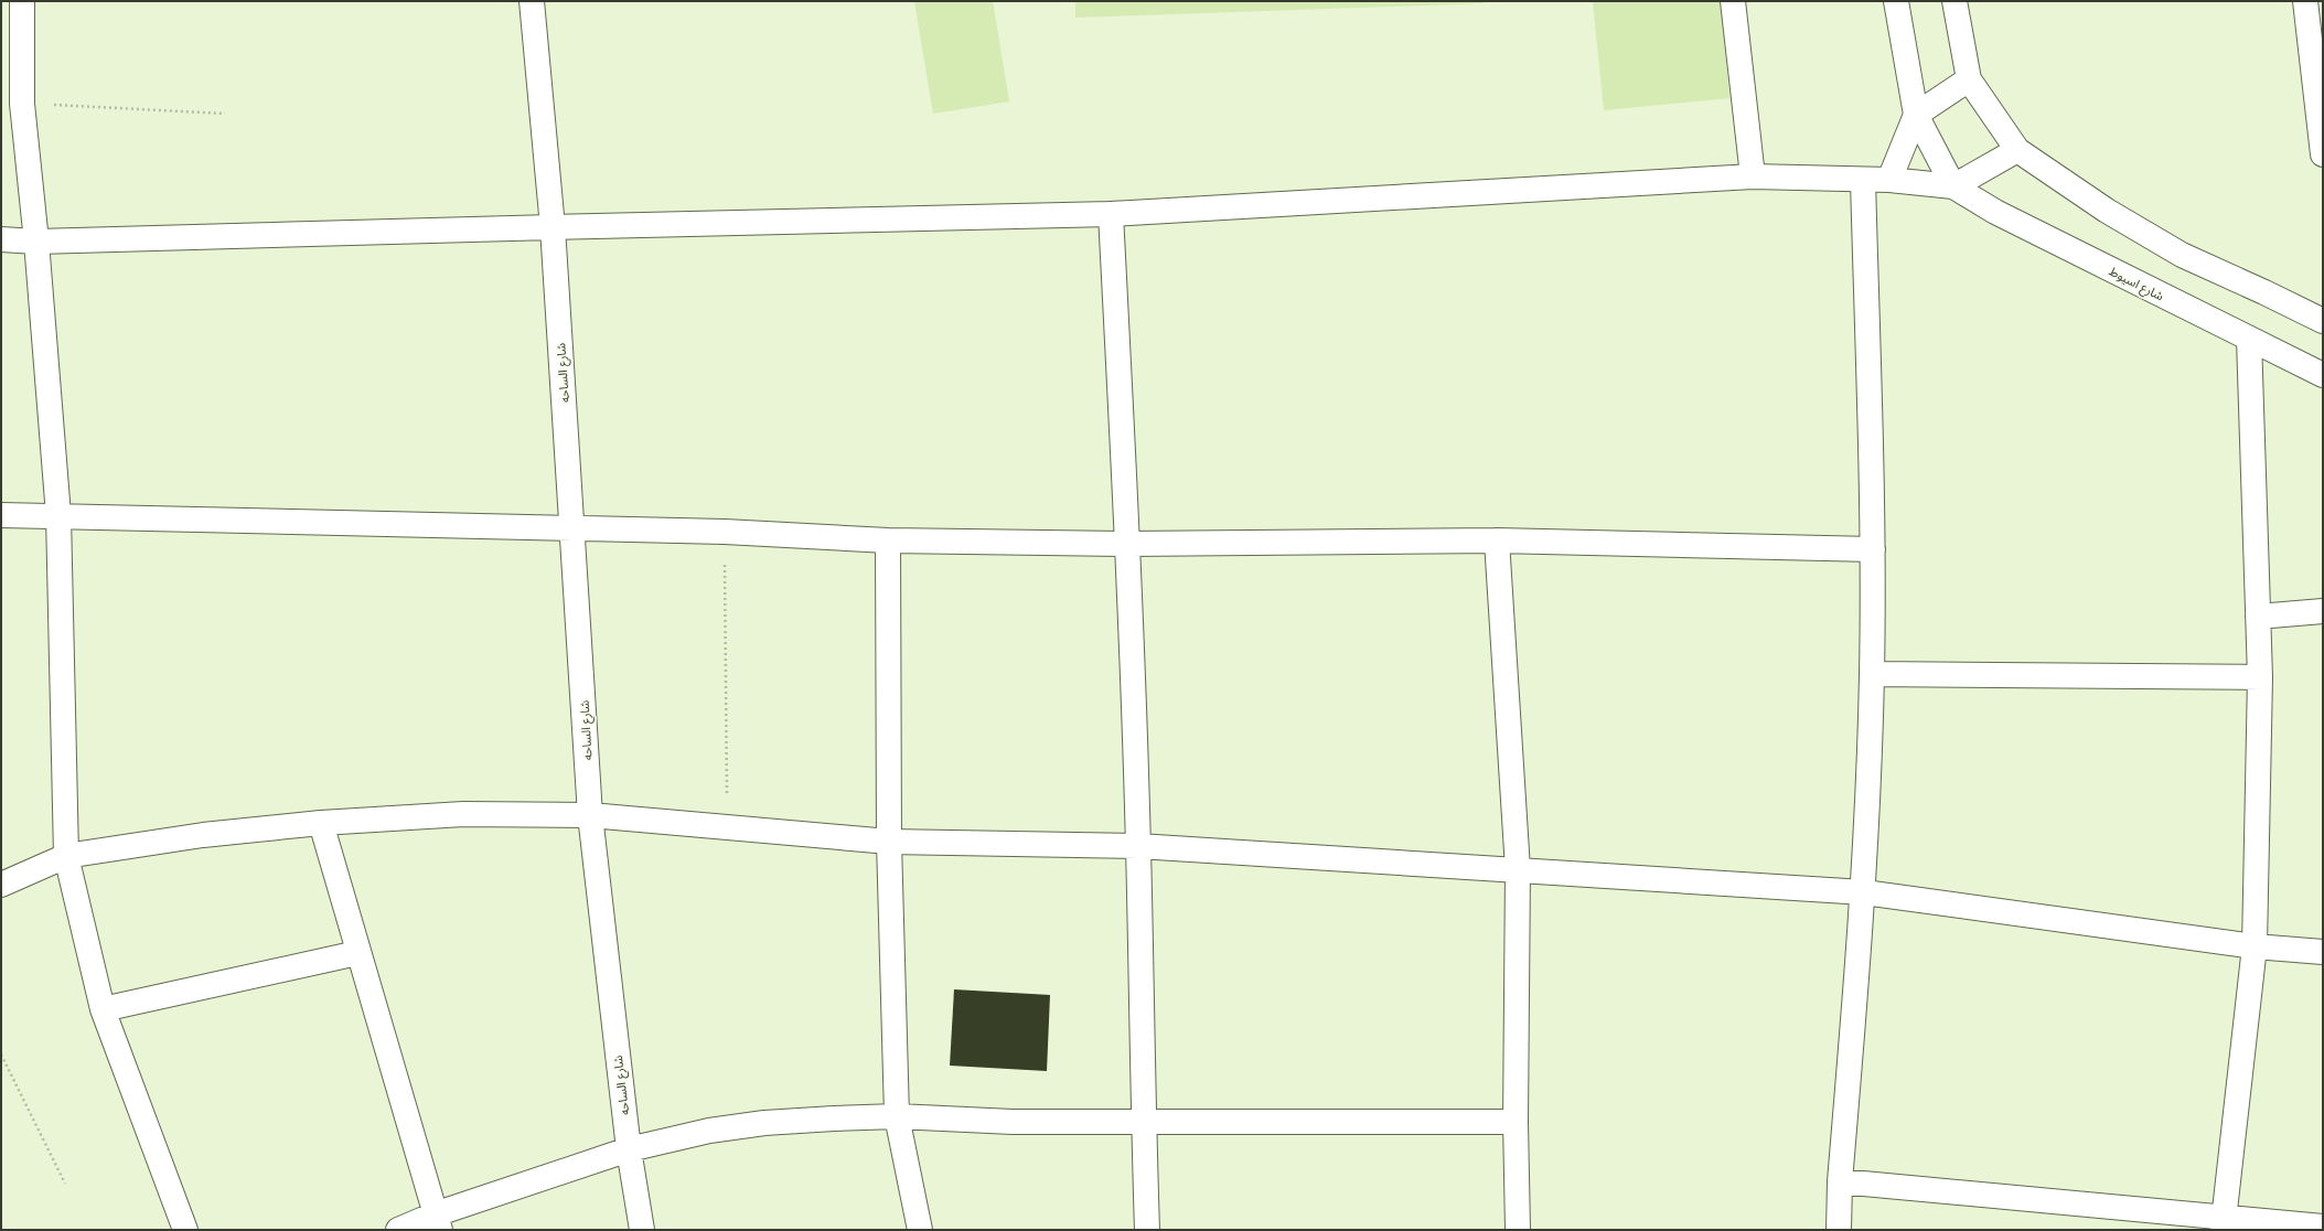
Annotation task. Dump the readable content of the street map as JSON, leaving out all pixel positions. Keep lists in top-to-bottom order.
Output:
{
  "streets": {
    "street": ["شارع اسيوط", "شارع الساحه"]
  }
}
